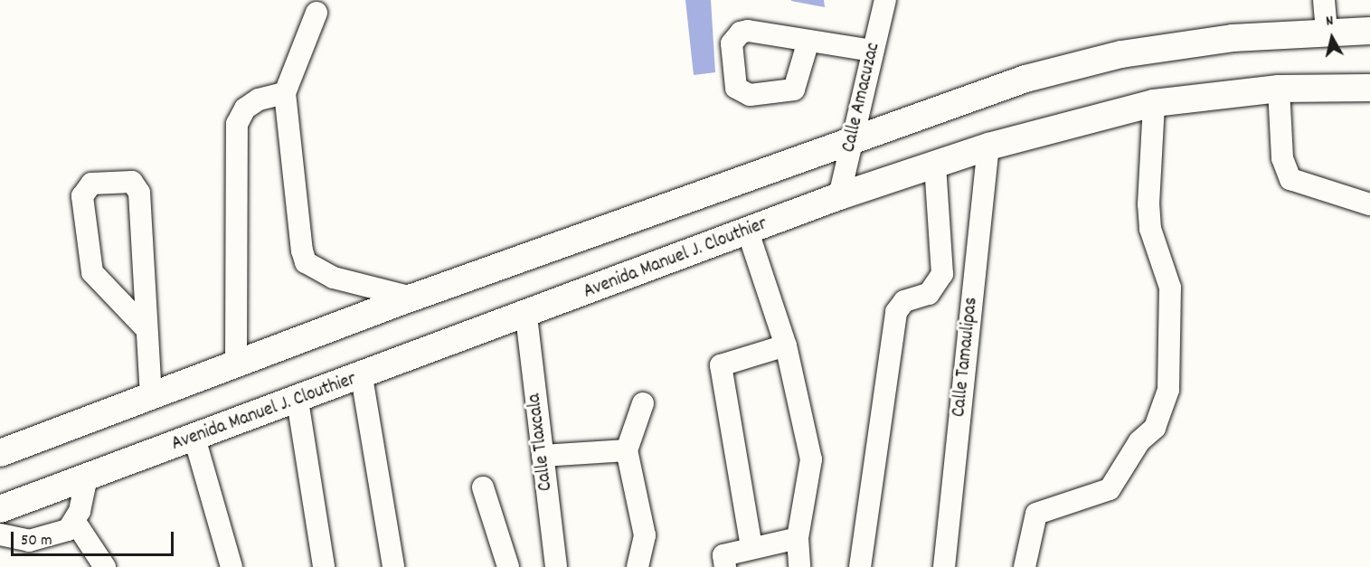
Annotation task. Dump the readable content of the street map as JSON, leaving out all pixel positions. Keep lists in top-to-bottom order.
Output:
{
  "streets": {
    "main road": ["Avenida Manuel J. Clouthier"],
    "street": ["Calle Amacuzac", "Calle Tamaulipas", "Calle Tlaxcala"]
  },
  "crossings": [
    ["Calle Amacuzac", "Avenida Manuel J. Clouthier"],
    ["Avenida Manuel J. Clouthier", "Calle Tamaulipas"],
    ["Avenida Manuel J. Clouthier", "Calle Tlaxcala"]
  ],
  "scale_bar": "50 m",
  "north": "top"
}
